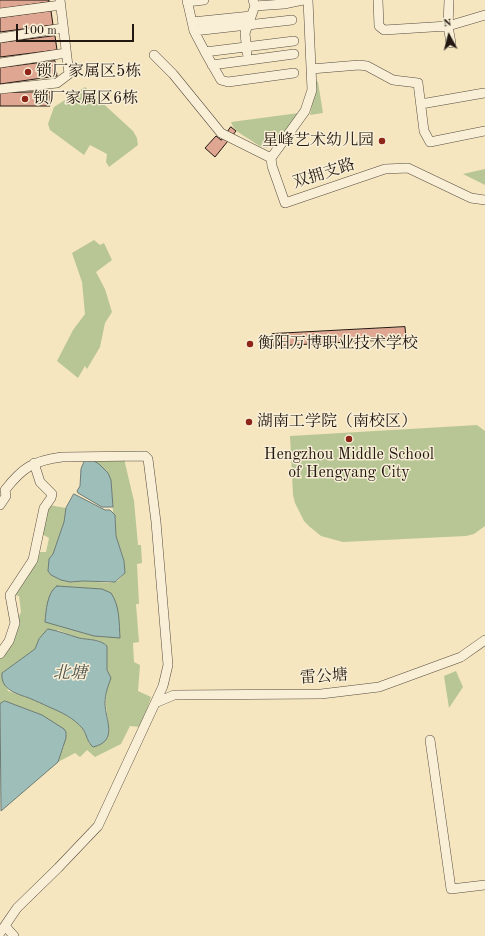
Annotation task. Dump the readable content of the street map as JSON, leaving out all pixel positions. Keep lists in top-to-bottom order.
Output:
{
  "streets": {
    "street": ["双拥支路", "雷公塘"]
  },
  "water": ["北塘"],
  "places": [
    "锁厂家属区5栋",
    "锁厂家属区6栋",
    "星峰艺术幼儿园",
    "衡阳万博职业技术学校",
    "湖南工学院（南校区）",
    "Hengzhou Middle School of Hengyang City"
  ],
  "scale_bar": "100 m",
  "north": "top"
}
